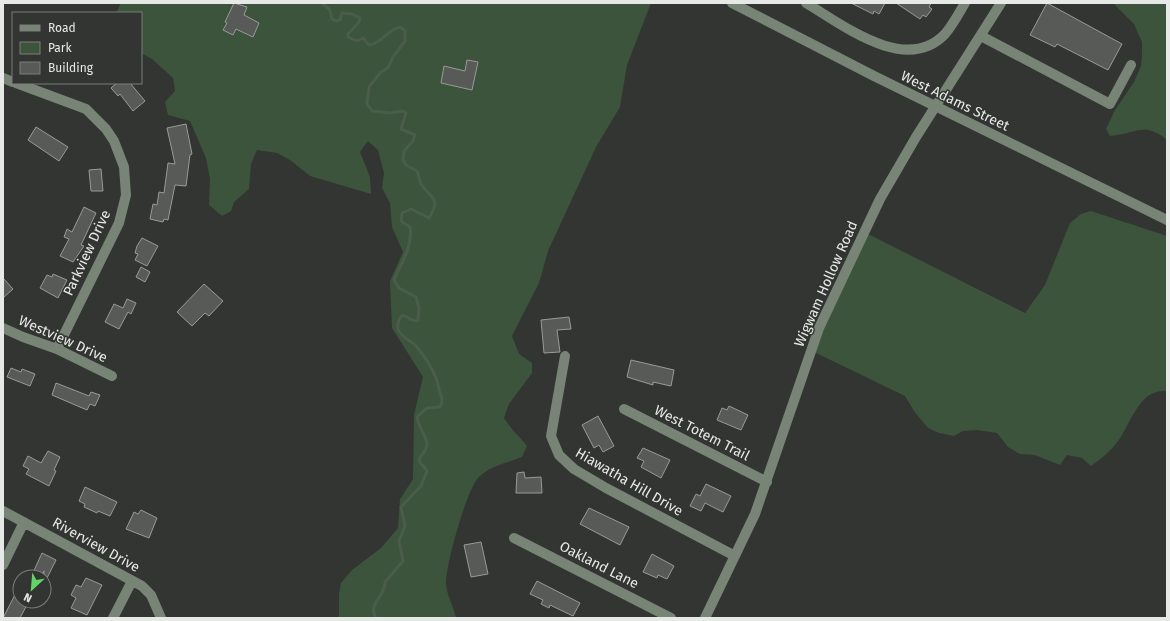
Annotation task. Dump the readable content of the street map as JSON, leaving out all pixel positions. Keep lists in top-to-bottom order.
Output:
{
  "streets": {
    "street": [
      "West Adams Street",
      "Parkview Drive",
      "Wigwam Hollow Road",
      "Westview Drive",
      "West Totem Trail",
      "Hiawatha Hill Drive",
      "Riverview Drive",
      "Oakland Lane"
    ]
  },
  "crossings": [
    ["West Adams Street", "Wigwam Hollow Road"],
    ["Parkview Drive", "Westview Drive"],
    ["Wigwam Hollow Road", "West Totem Trail"],
    ["Wigwam Hollow Road", "Hiawatha Hill Drive"]
  ],
  "legend": ["Road", "Park", "Building"],
  "north": "bottom left"
}
